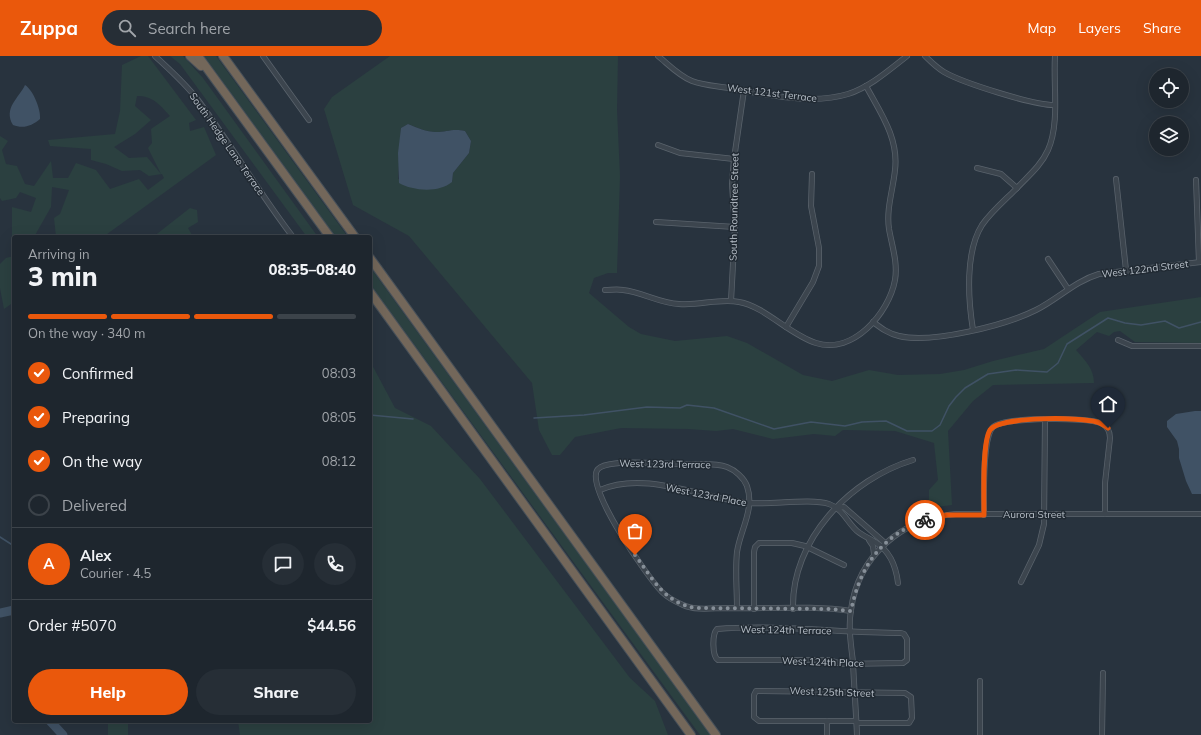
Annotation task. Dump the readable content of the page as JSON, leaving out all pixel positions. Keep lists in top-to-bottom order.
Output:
{
  "streets": {
    "street": [
      "West 121st Terrace",
      "South Hedge Lane Terrace",
      "South Roundtree Street",
      "West 122nd Street",
      "West 123rd Terrace",
      "West 123rd Place",
      "Aurora Street",
      "West 124th Terrace",
      "West 124th Place",
      "West 125th Street"
    ]
  },
  "crossings": [
    ["West 121st Terrace", "South Roundtree Street"],
    ["West 123rd Terrace", "West 123rd Place"],
    ["West 123rd Place", "Aurora Street"],
    ["Aurora Street", "West 124th Terrace"],
    ["Aurora Street", "West 124th Place"],
    ["Aurora Street", "West 125th Street"],
    ["West 124th Terrace", "West 124th Place"]
  ],
  "page": {
    "header": "Zuppa",
    "search": "Search here",
    "nav": ["Map", "Layers", "Share"],
    "heading": ["3 min", "Arriving in", "08:35–08:40"],
    "panel": [
      "Alex",
      "Courier · 4.5",
      "Order #5070",
      "$44.56"
    ],
    "bar": "On the way · 340 m",
    "list": [
      ["Confirmed", "08:03"],
      ["Preparing", "08:05"],
      ["On the way", "08:12"],
      "Delivered"
    ],
    "round": "A",
    "buttons": ["Help", "Share"]
  }
}
